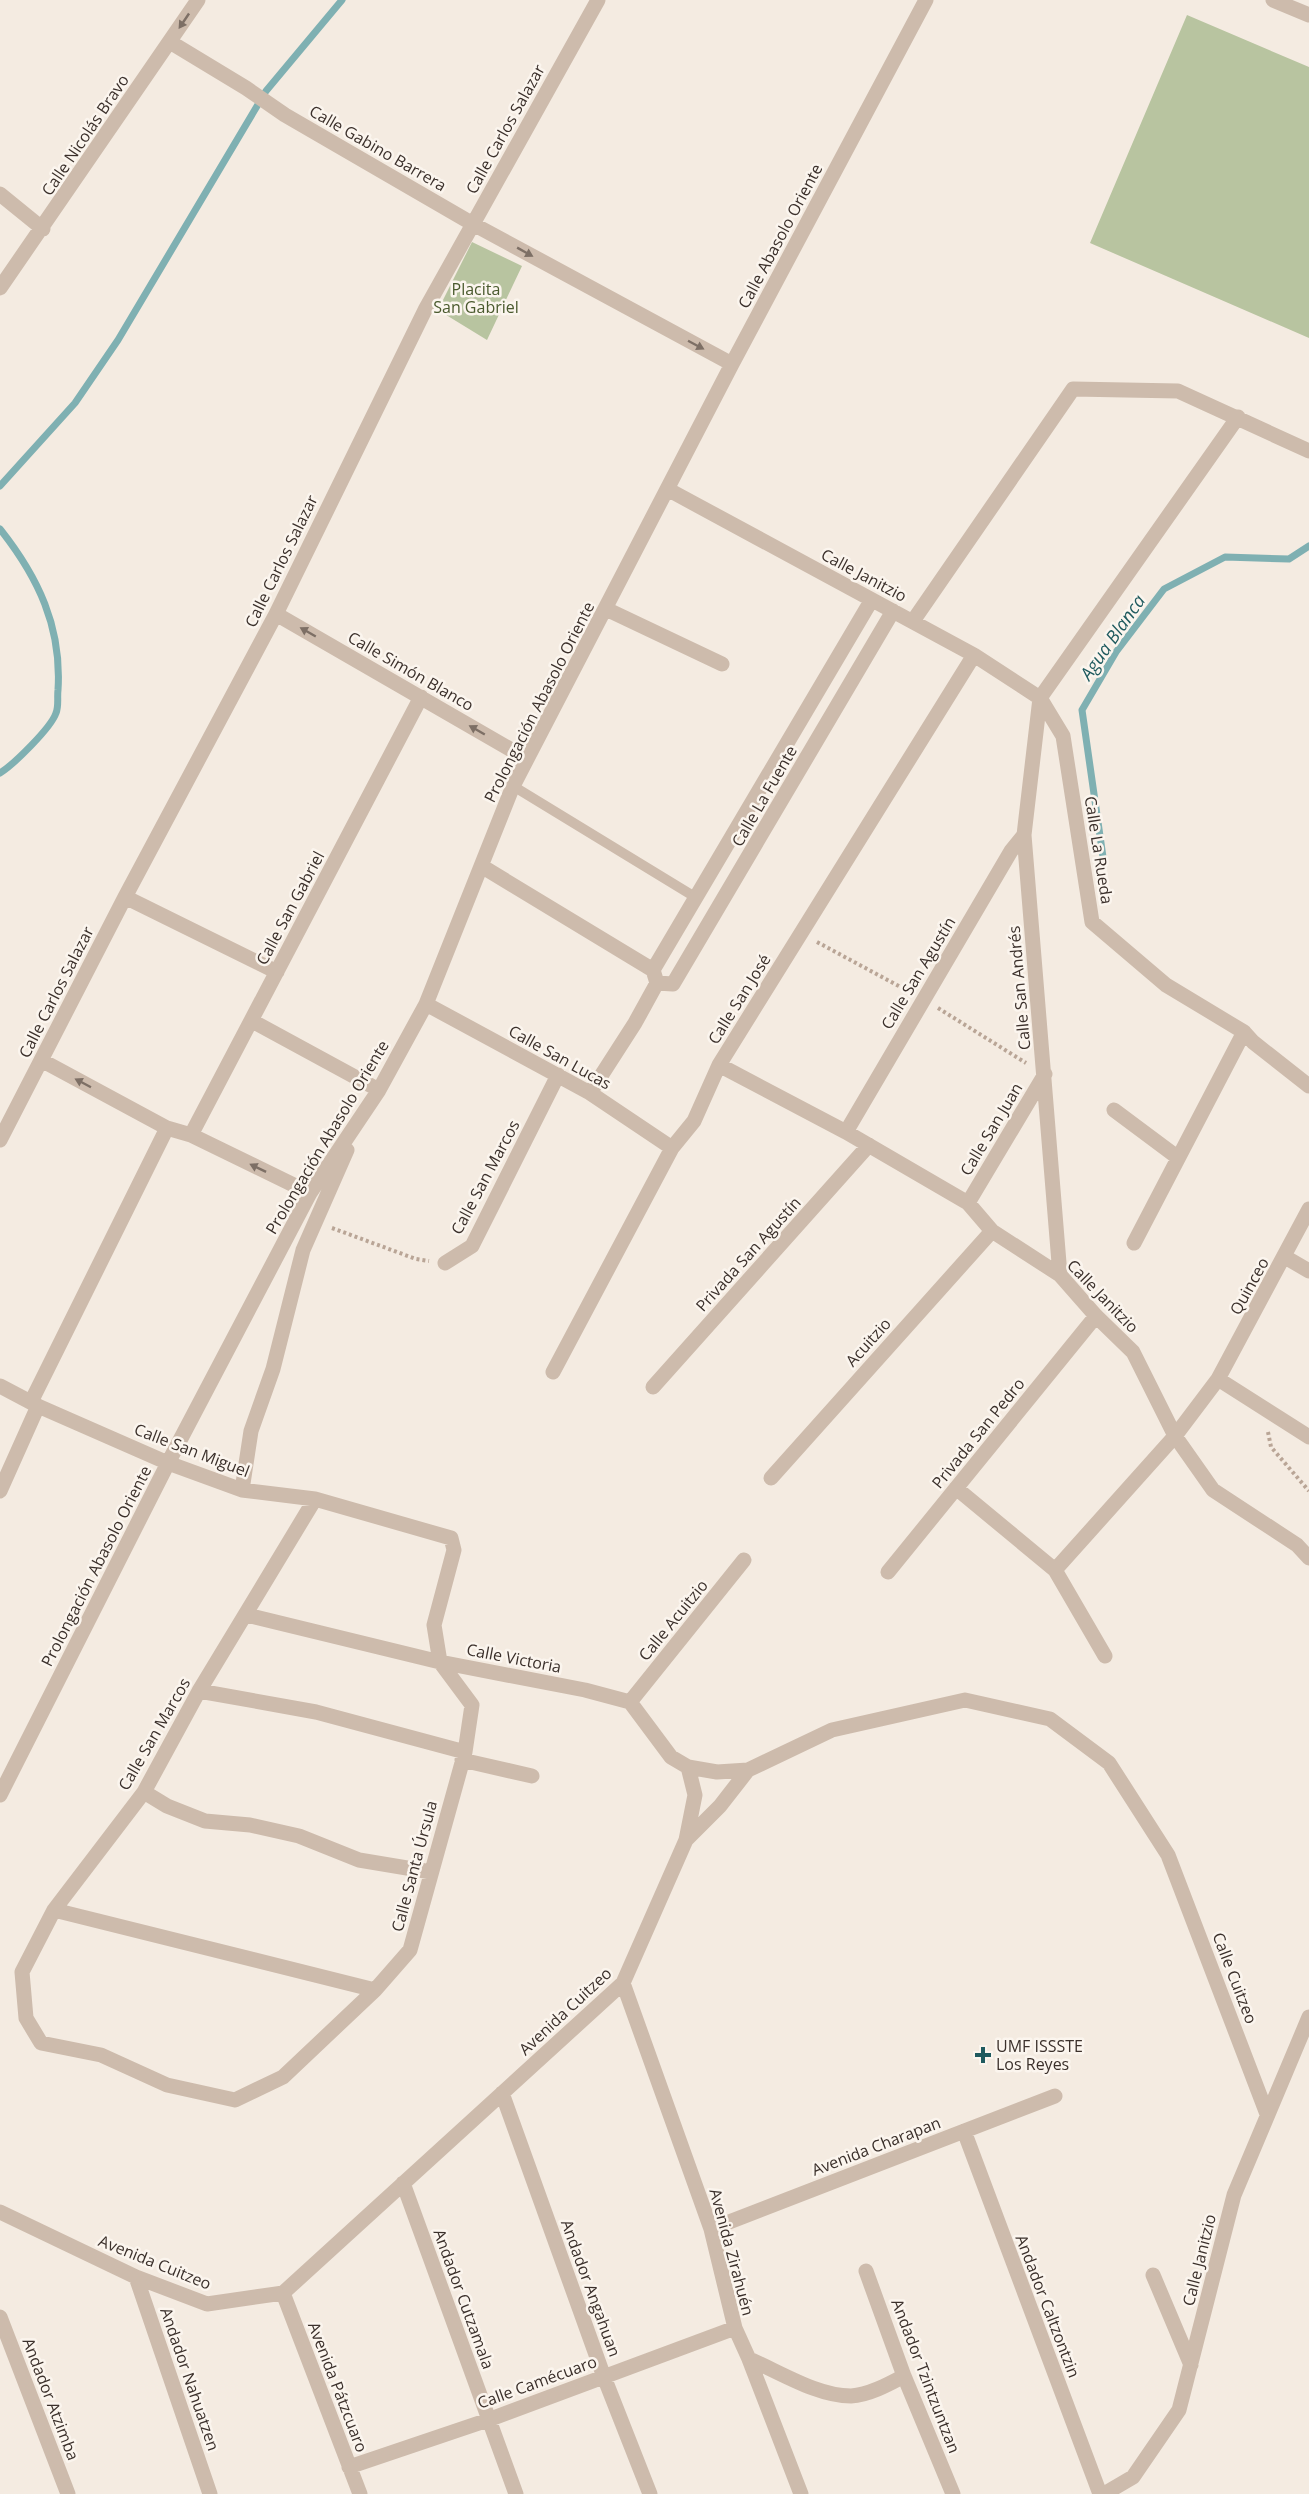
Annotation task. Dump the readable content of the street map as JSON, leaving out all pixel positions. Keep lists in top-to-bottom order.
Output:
{
  "streets": {
    "street": [
      "Calle Carlos Salazar",
      "Calle Nicolás Bravo",
      "Calle Gabino Barrera",
      "Calle Abasolo Oriente",
      "Calle Janitzio",
      "Calle Simón Blanco",
      "Prolongación Abasolo Oriente",
      "Calle La Fuente",
      "Calle La Rueda",
      "Calle San Gabriel",
      "Calle San Agustín",
      "Calle San Andrés",
      "Calle San José",
      "Calle San Lucas",
      "Calle San Juan",
      "Calle San Marcos",
      "Privada San Agustín",
      "Quinceo",
      "Acuitzio",
      "Privada San Pedro",
      "Calle San Miguel",
      "Calle Acuitzio",
      "Calle Victoria",
      "Calle Santa Úrsula",
      "Calle Cuitzeo",
      "Avenida Cuitzeo",
      "Avenida Charapan",
      "Avenida Zirahuén",
      "Andador Angahuan",
      "Andador Cutzamala",
      "Andador Caltzontzin",
      "Andador Tzintzuntzan",
      "Andador Nahuatzen",
      "Calle Camécuaro",
      "Avenida Pátzcuaro",
      "Andador Atzimba"
    ]
  },
  "crossings": [
    ["Calle Carlos Salazar", "Calle Gabino Barrera"],
    ["Calle Carlos Salazar", "Calle Simón Blanco"],
    ["Calle Nicolás Bravo", "Calle Gabino Barrera"],
    ["Calle Gabino Barrera", "Calle Abasolo Oriente"],
    ["Calle Abasolo Oriente", "Calle Janitzio"],
    ["Calle Abasolo Oriente", "Prolongación Abasolo Oriente"],
    ["Calle Janitzio", "Prolongación Abasolo Oriente"],
    ["Calle Janitzio", "Calle La Fuente"],
    ["Calle Janitzio", "Calle La Rueda"],
    ["Calle Janitzio", "Calle San Agustín"],
    ["Calle Janitzio", "Calle San Andrés"],
    ["Calle Janitzio", "Calle San José"],
    ["Calle Janitzio", "Calle San Juan"],
    ["Calle Janitzio", "Privada San Agustín"],
    ["Calle Janitzio", "Quinceo"],
    ["Calle Janitzio", "Acuitzio"],
    ["Calle Janitzio", "Privada San Pedro"],
    ["Calle Janitzio", "Calle Cuitzeo"],
    ["Calle Simón Blanco", "Prolongación Abasolo Oriente"],
    ["Calle Simón Blanco", "Calle San Gabriel"],
    ["Prolongación Abasolo Oriente", "Calle San Lucas"],
    ["Prolongación Abasolo Oriente", "Calle San Miguel"],
    ["Calle La Fuente", "Calle San Lucas"],
    ["Calle La Rueda", "Calle San Andrés"],
    ["Calle San Agustín", "Calle San Andrés"],
    ["Calle San Andrés", "Calle San Juan"],
    ["Calle San José", "Calle San Lucas"],
    ["Calle San Lucas", "Calle San Marcos"],
    ["Calle San Marcos", "Calle San Miguel"],
    ["Calle San Marcos", "Calle Victoria"],
    ["Calle San Marcos", "Calle Santa Úrsula"],
    ["Calle San Miguel", "Calle Victoria"],
    ["Calle San Miguel", "Calle Santa Úrsula"],
    ["Calle Acuitzio", "Calle Victoria"],
    ["Calle Victoria", "Calle Santa Úrsula"],
    ["Calle Cuitzeo", "Avenida Cuitzeo"],
    ["Avenida Cuitzeo", "Avenida Zirahuén"],
    ["Avenida Cuitzeo", "Andador Angahuan"],
    ["Avenida Cuitzeo", "Andador Cutzamala"],
    ["Avenida Cuitzeo", "Andador Nahuatzen"],
    ["Avenida Cuitzeo", "Avenida Pátzcuaro"],
    ["Avenida Charapan", "Avenida Zirahuén"],
    ["Avenida Charapan", "Andador Caltzontzin"],
    ["Avenida Zirahuén", "Calle Camécuaro"],
    ["Andador Angahuan", "Calle Camécuaro"],
    ["Andador Cutzamala", "Calle Camécuaro"],
    ["Calle Camécuaro", "Avenida Pátzcuaro"]
  ],
  "one_way": ["Calle Gabino Barrera", "Calle Simón Blanco"],
  "water": ["Agua Blanca"],
  "parks": ["Placita San Gabriel"],
  "places": {
    "health": ["UMF ISSSTE Los Reyes"]
  }
}
